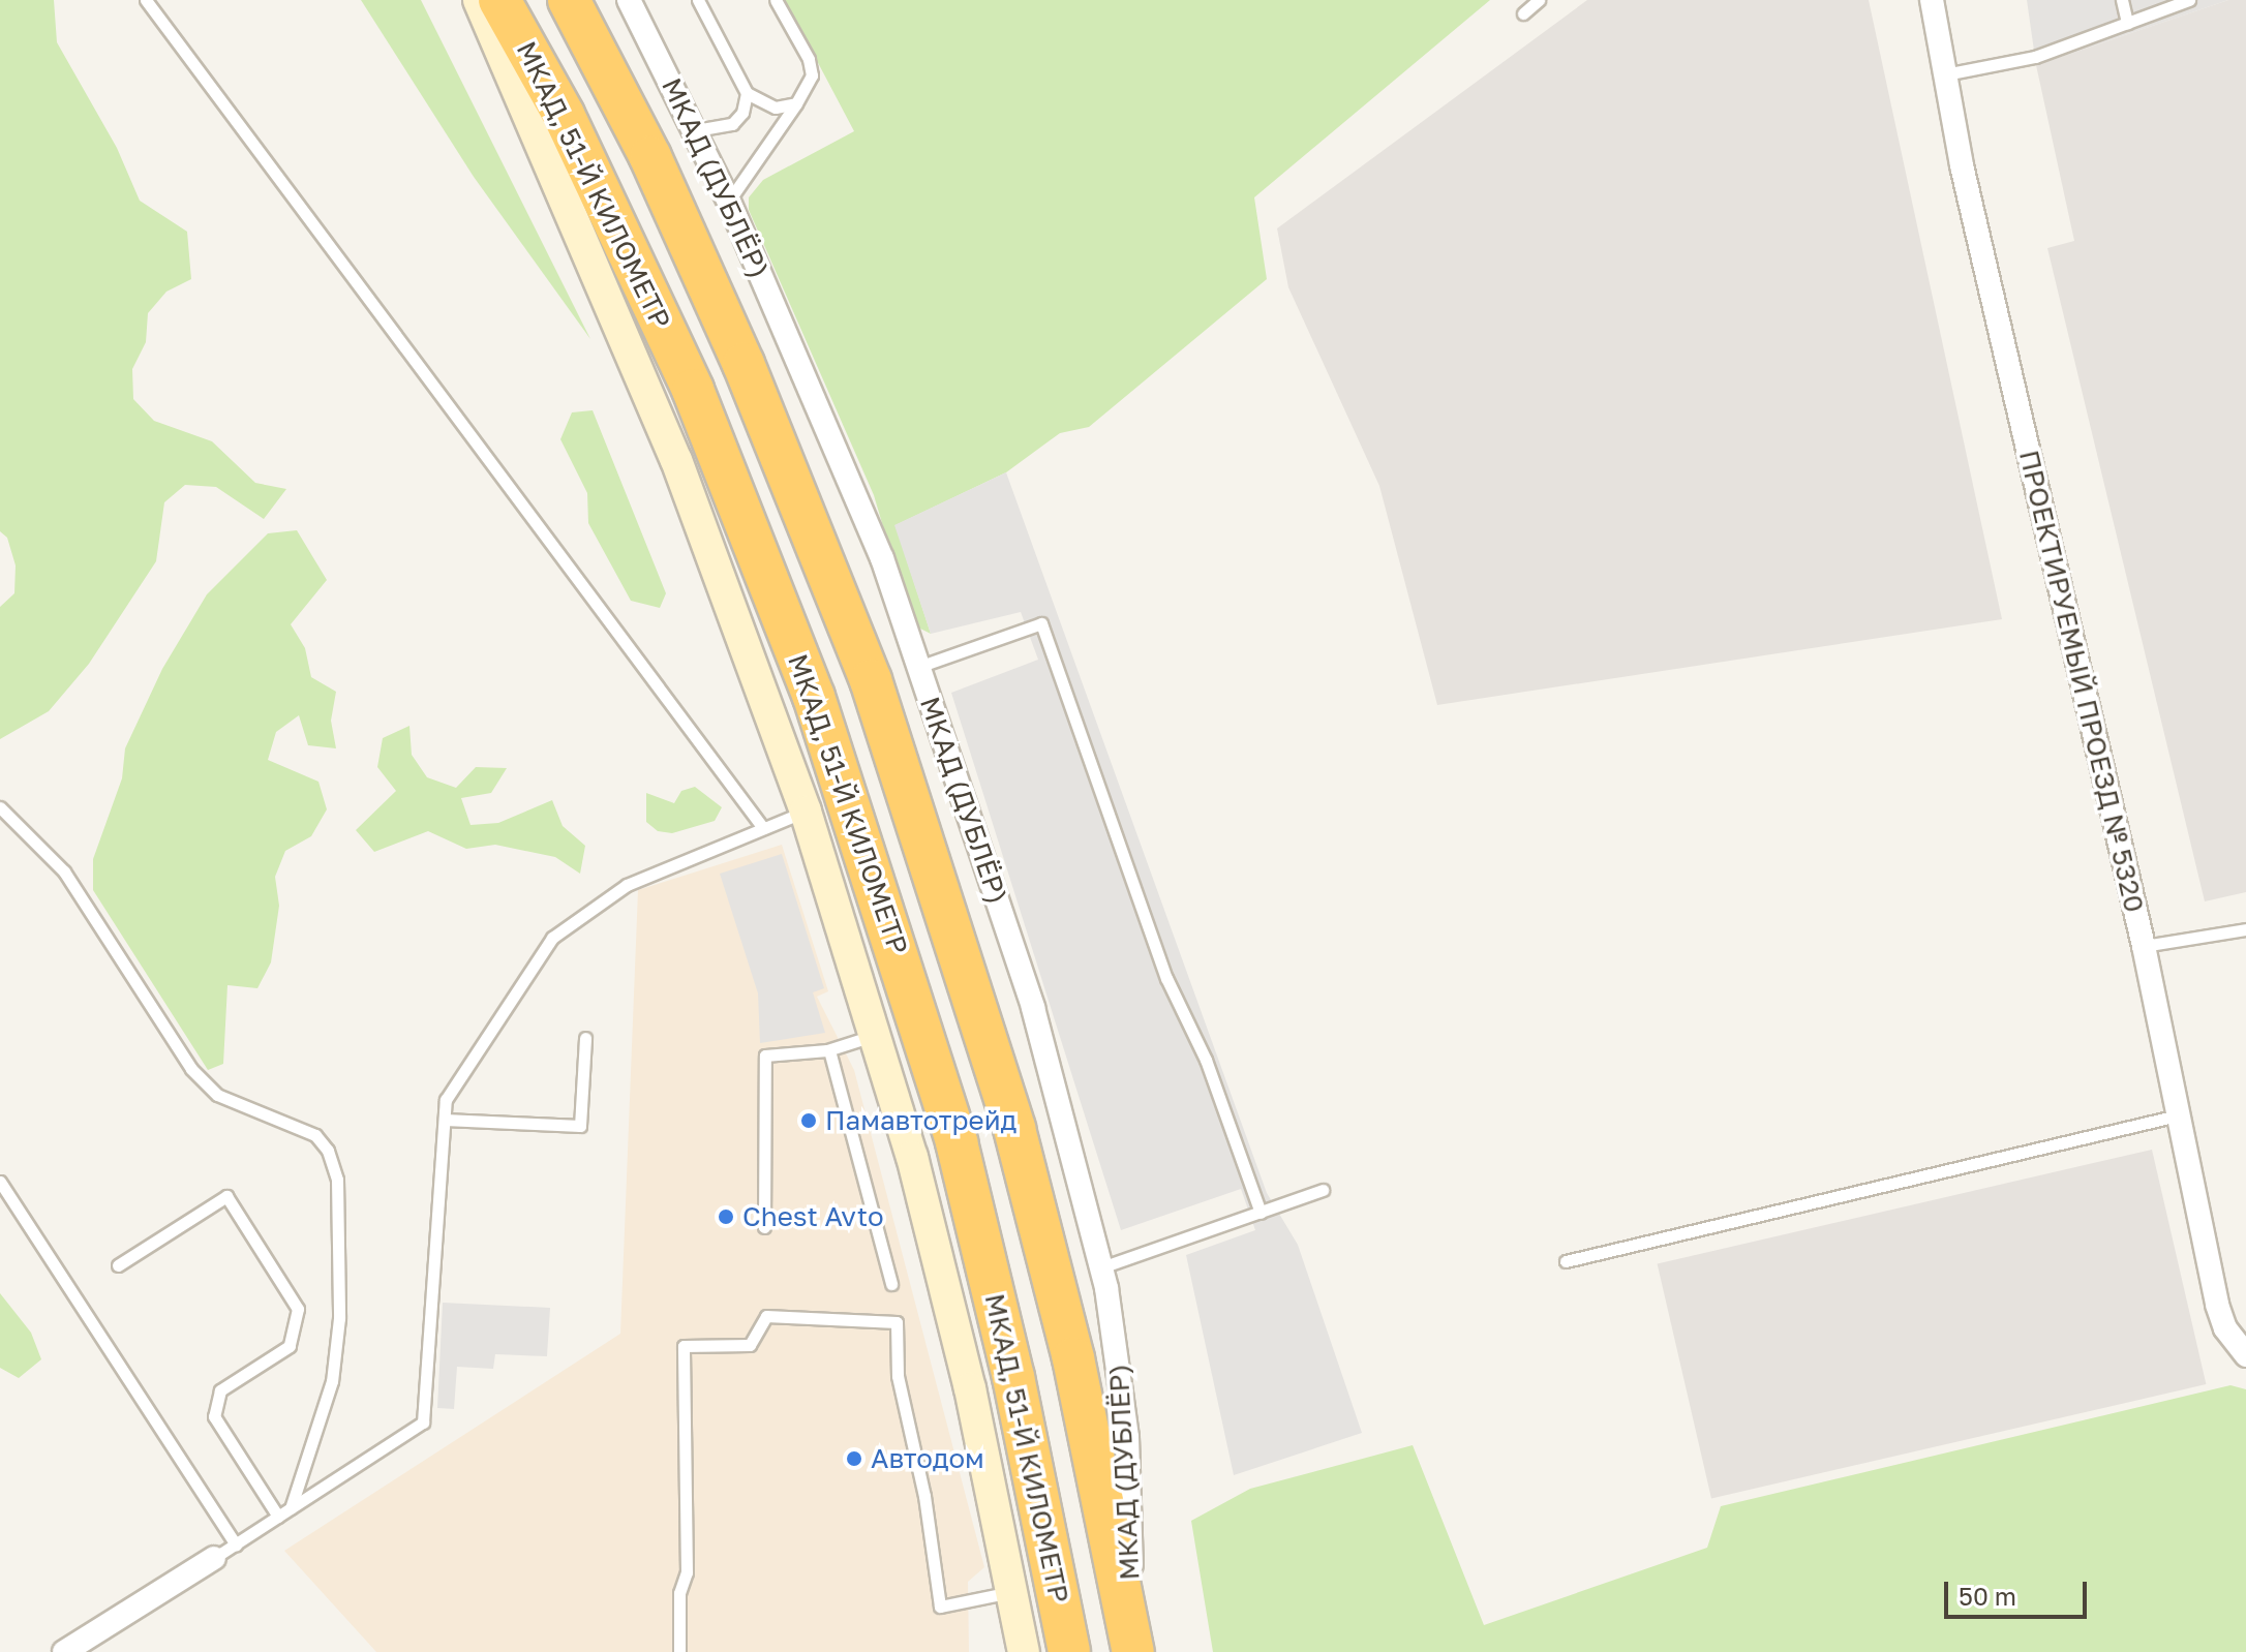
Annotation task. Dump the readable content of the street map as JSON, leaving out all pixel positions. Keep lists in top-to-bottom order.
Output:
{
  "streets": {
    "highway": ["МКАД, 51-Й КИЛОМЕТР"],
    "street": ["МКАД (ДУБЛЁР)", "ПРОЕКТИРУЕМЫЙ ПРОЕЗД № 5320"]
  },
  "places": ["Памавтотрейд", "Chest Avto", "Автодом"],
  "scale_bar": "50 m"
}
